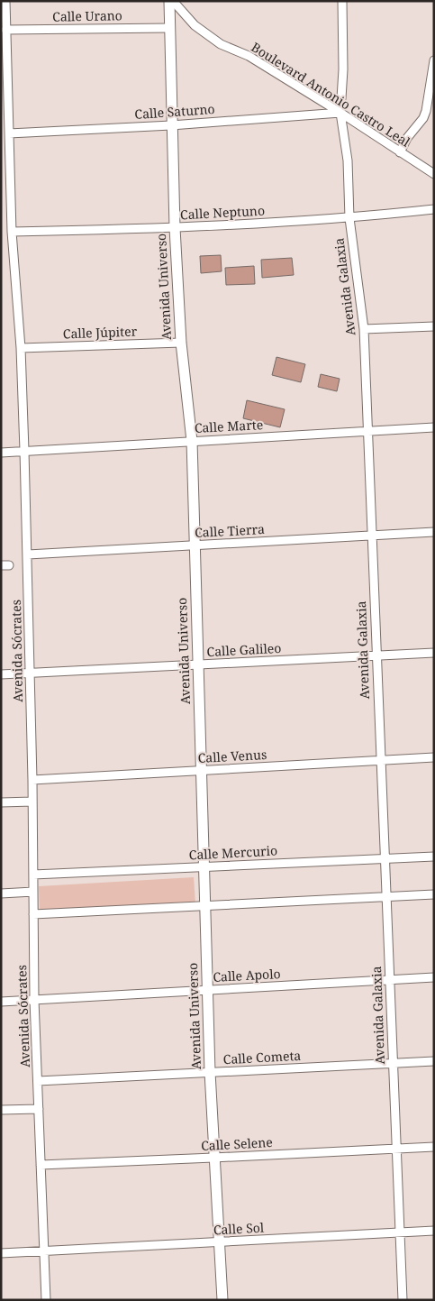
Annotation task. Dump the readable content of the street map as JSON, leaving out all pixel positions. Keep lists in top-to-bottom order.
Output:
{
  "streets": {
    "street": [
      "Calle Urano",
      "Boulevard Antonio Castro Leal",
      "Calle Saturno",
      "Calle Neptuno",
      "Avenida Universo",
      "Avenida Galaxia",
      "Calle Júpiter",
      "Calle Marte",
      "Calle Tierra",
      "Calle Galileo",
      "Avenida Sócrates",
      "Calle Venus",
      "Calle Mercurio",
      "Calle Apolo",
      "Calle Cometa",
      "Calle Selene",
      "Calle Sol"
    ]
  },
  "crossings": [
    ["Calle Urano", "Avenida Universo"],
    ["Calle Urano", "Avenida Sócrates"],
    ["Boulevard Antonio Castro Leal", "Calle Saturno"],
    ["Boulevard Antonio Castro Leal", "Avenida Galaxia"],
    ["Calle Saturno", "Avenida Universo"],
    ["Calle Saturno", "Avenida Galaxia"],
    ["Calle Saturno", "Avenida Sócrates"],
    ["Calle Neptuno", "Avenida Universo"],
    ["Calle Neptuno", "Avenida Galaxia"],
    ["Calle Neptuno", "Avenida Sócrates"],
    ["Avenida Universo", "Calle Júpiter"],
    ["Avenida Universo", "Calle Marte"],
    ["Avenida Universo", "Calle Tierra"],
    ["Avenida Universo", "Calle Galileo"],
    ["Avenida Universo", "Calle Venus"],
    ["Avenida Universo", "Calle Mercurio"],
    ["Avenida Universo", "Calle Apolo"],
    ["Avenida Universo", "Calle Cometa"],
    ["Avenida Universo", "Calle Selene"],
    ["Avenida Universo", "Calle Sol"],
    ["Avenida Galaxia", "Calle Marte"],
    ["Avenida Galaxia", "Calle Tierra"],
    ["Avenida Galaxia", "Calle Galileo"],
    ["Avenida Galaxia", "Calle Venus"],
    ["Avenida Galaxia", "Calle Mercurio"],
    ["Avenida Galaxia", "Calle Apolo"],
    ["Avenida Galaxia", "Calle Cometa"],
    ["Avenida Galaxia", "Calle Selene"],
    ["Avenida Galaxia", "Calle Sol"],
    ["Calle Júpiter", "Avenida Sócrates"],
    ["Calle Marte", "Avenida Sócrates"],
    ["Calle Tierra", "Avenida Sócrates"],
    ["Calle Galileo", "Avenida Sócrates"],
    ["Avenida Sócrates", "Calle Venus"],
    ["Avenida Sócrates", "Calle Mercurio"],
    ["Avenida Sócrates", "Calle Apolo"],
    ["Avenida Sócrates", "Calle Cometa"],
    ["Avenida Sócrates", "Calle Selene"],
    ["Avenida Sócrates", "Calle Sol"]
  ]
}
